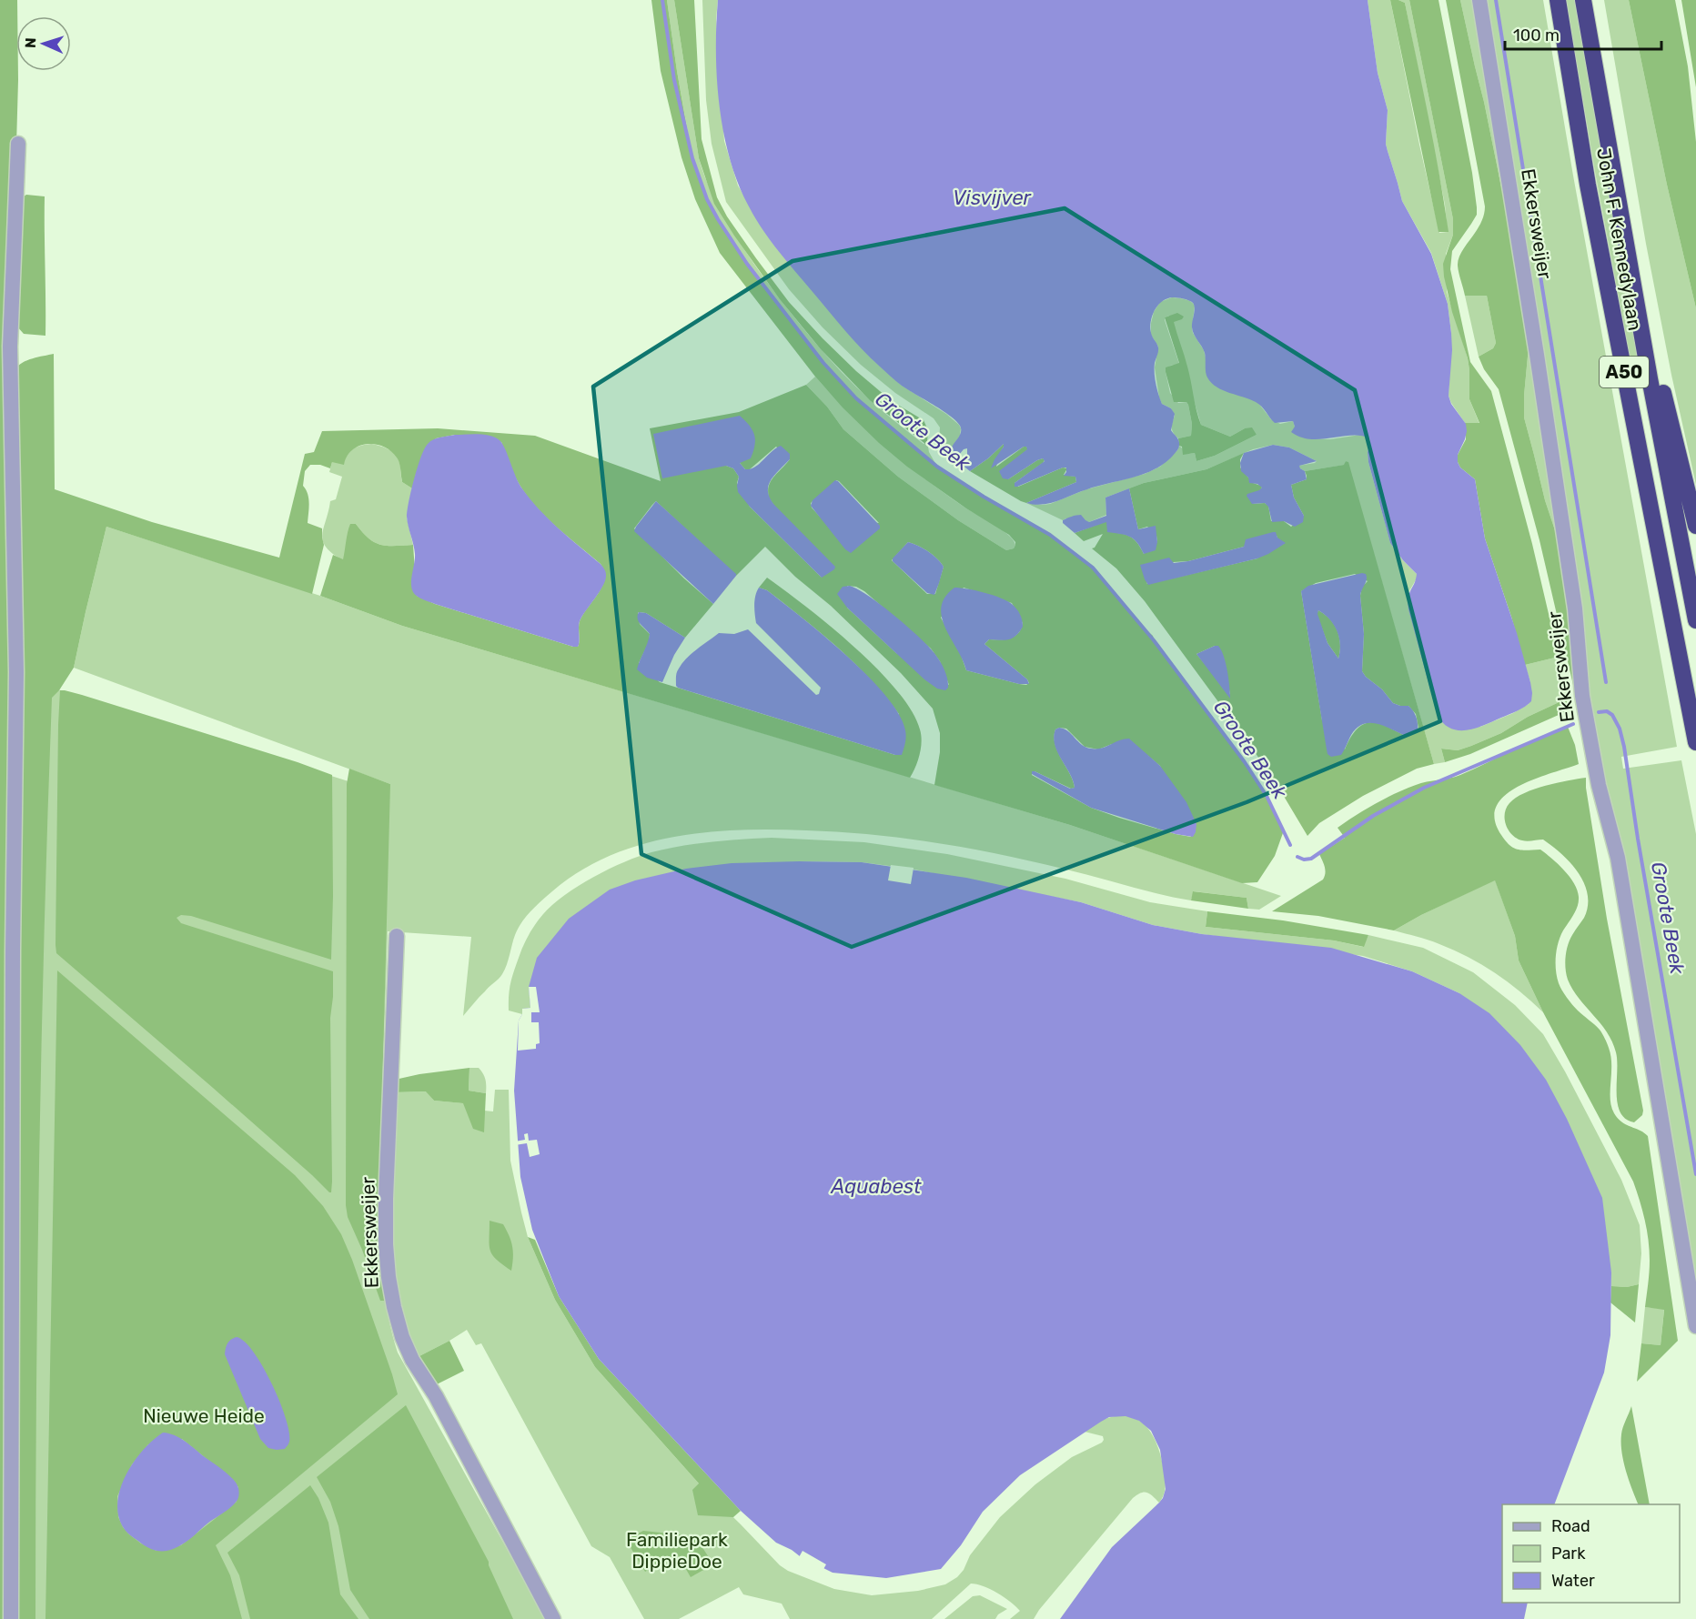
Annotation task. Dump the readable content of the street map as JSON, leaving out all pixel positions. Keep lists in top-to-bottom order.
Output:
{
  "streets": {
    "highway": ["John F. Kennedylaan", "A50"],
    "street": ["Ekkersweijer"]
  },
  "water": ["Visvijver", "Groote Beek", "Aquabest"],
  "parks": ["Nieuwe Heide", "Familiepark DippieDoe"],
  "legend": ["Road", "Park", "Water"],
  "scale_bar": "100 m",
  "north": "left"
}
